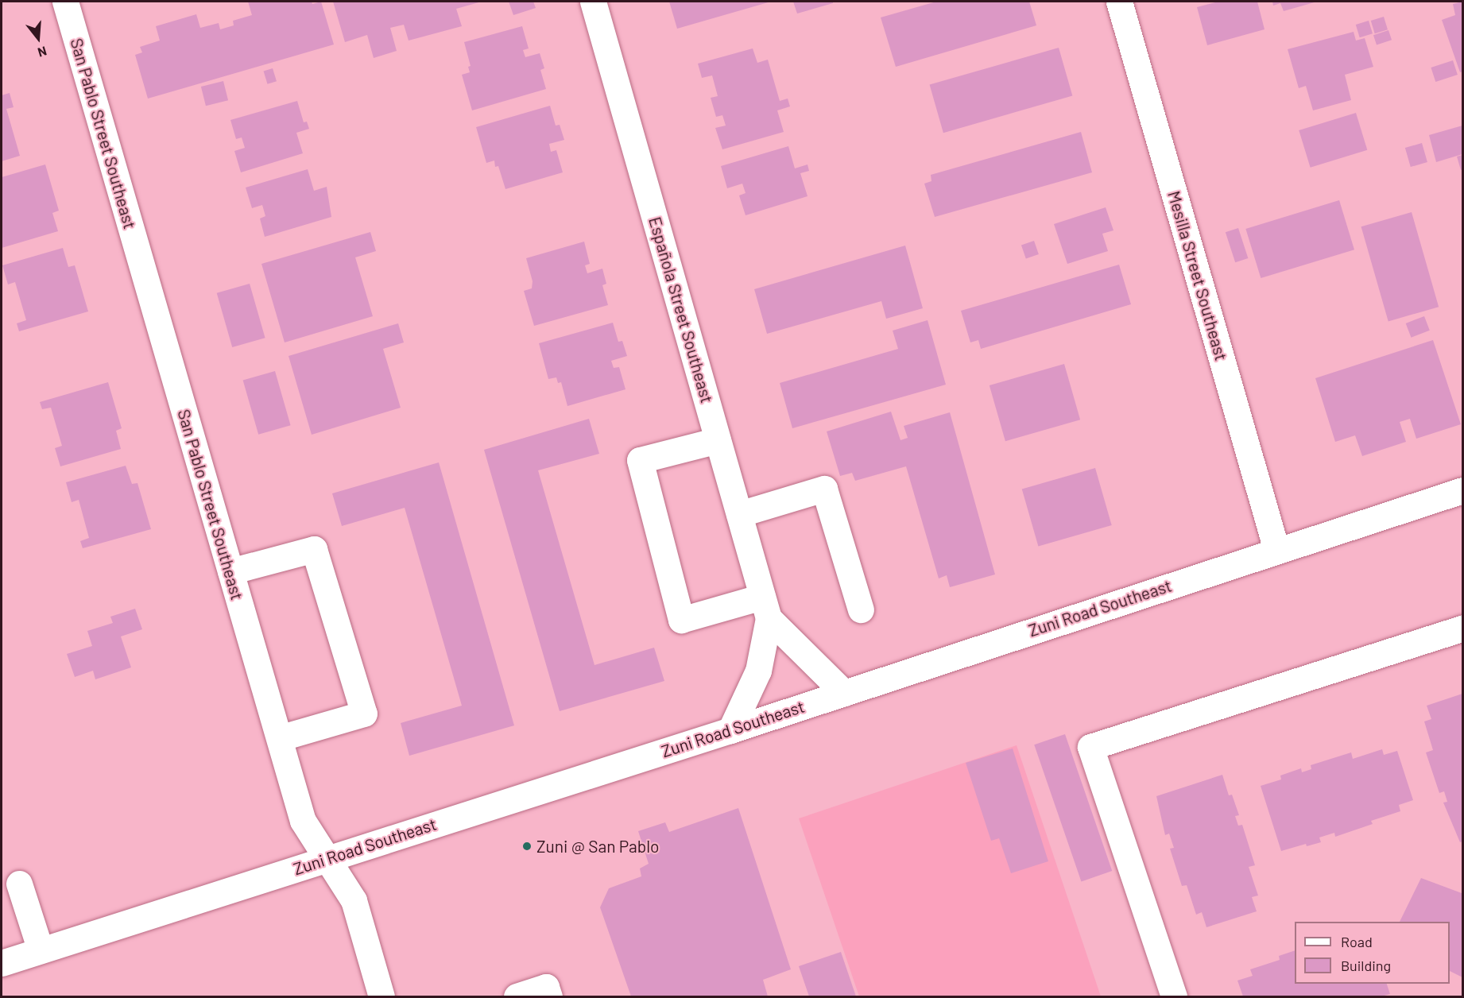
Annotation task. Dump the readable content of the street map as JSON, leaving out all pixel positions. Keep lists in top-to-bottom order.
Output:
{
  "streets": {
    "street": [
      "San Pablo Street Southeast",
      "Mesilla Street Southeast",
      "Española Street Southeast",
      "Zuni Road Southeast"
    ]
  },
  "crossings": [
    ["San Pablo Street Southeast", "Zuni Road Southeast"],
    ["Mesilla Street Southeast", "Zuni Road Southeast"],
    ["Española Street Southeast", "Zuni Road Southeast"]
  ],
  "places": ["Zuni @ San Pablo"],
  "legend": ["Road", "Building"],
  "north": "bottom"
}
